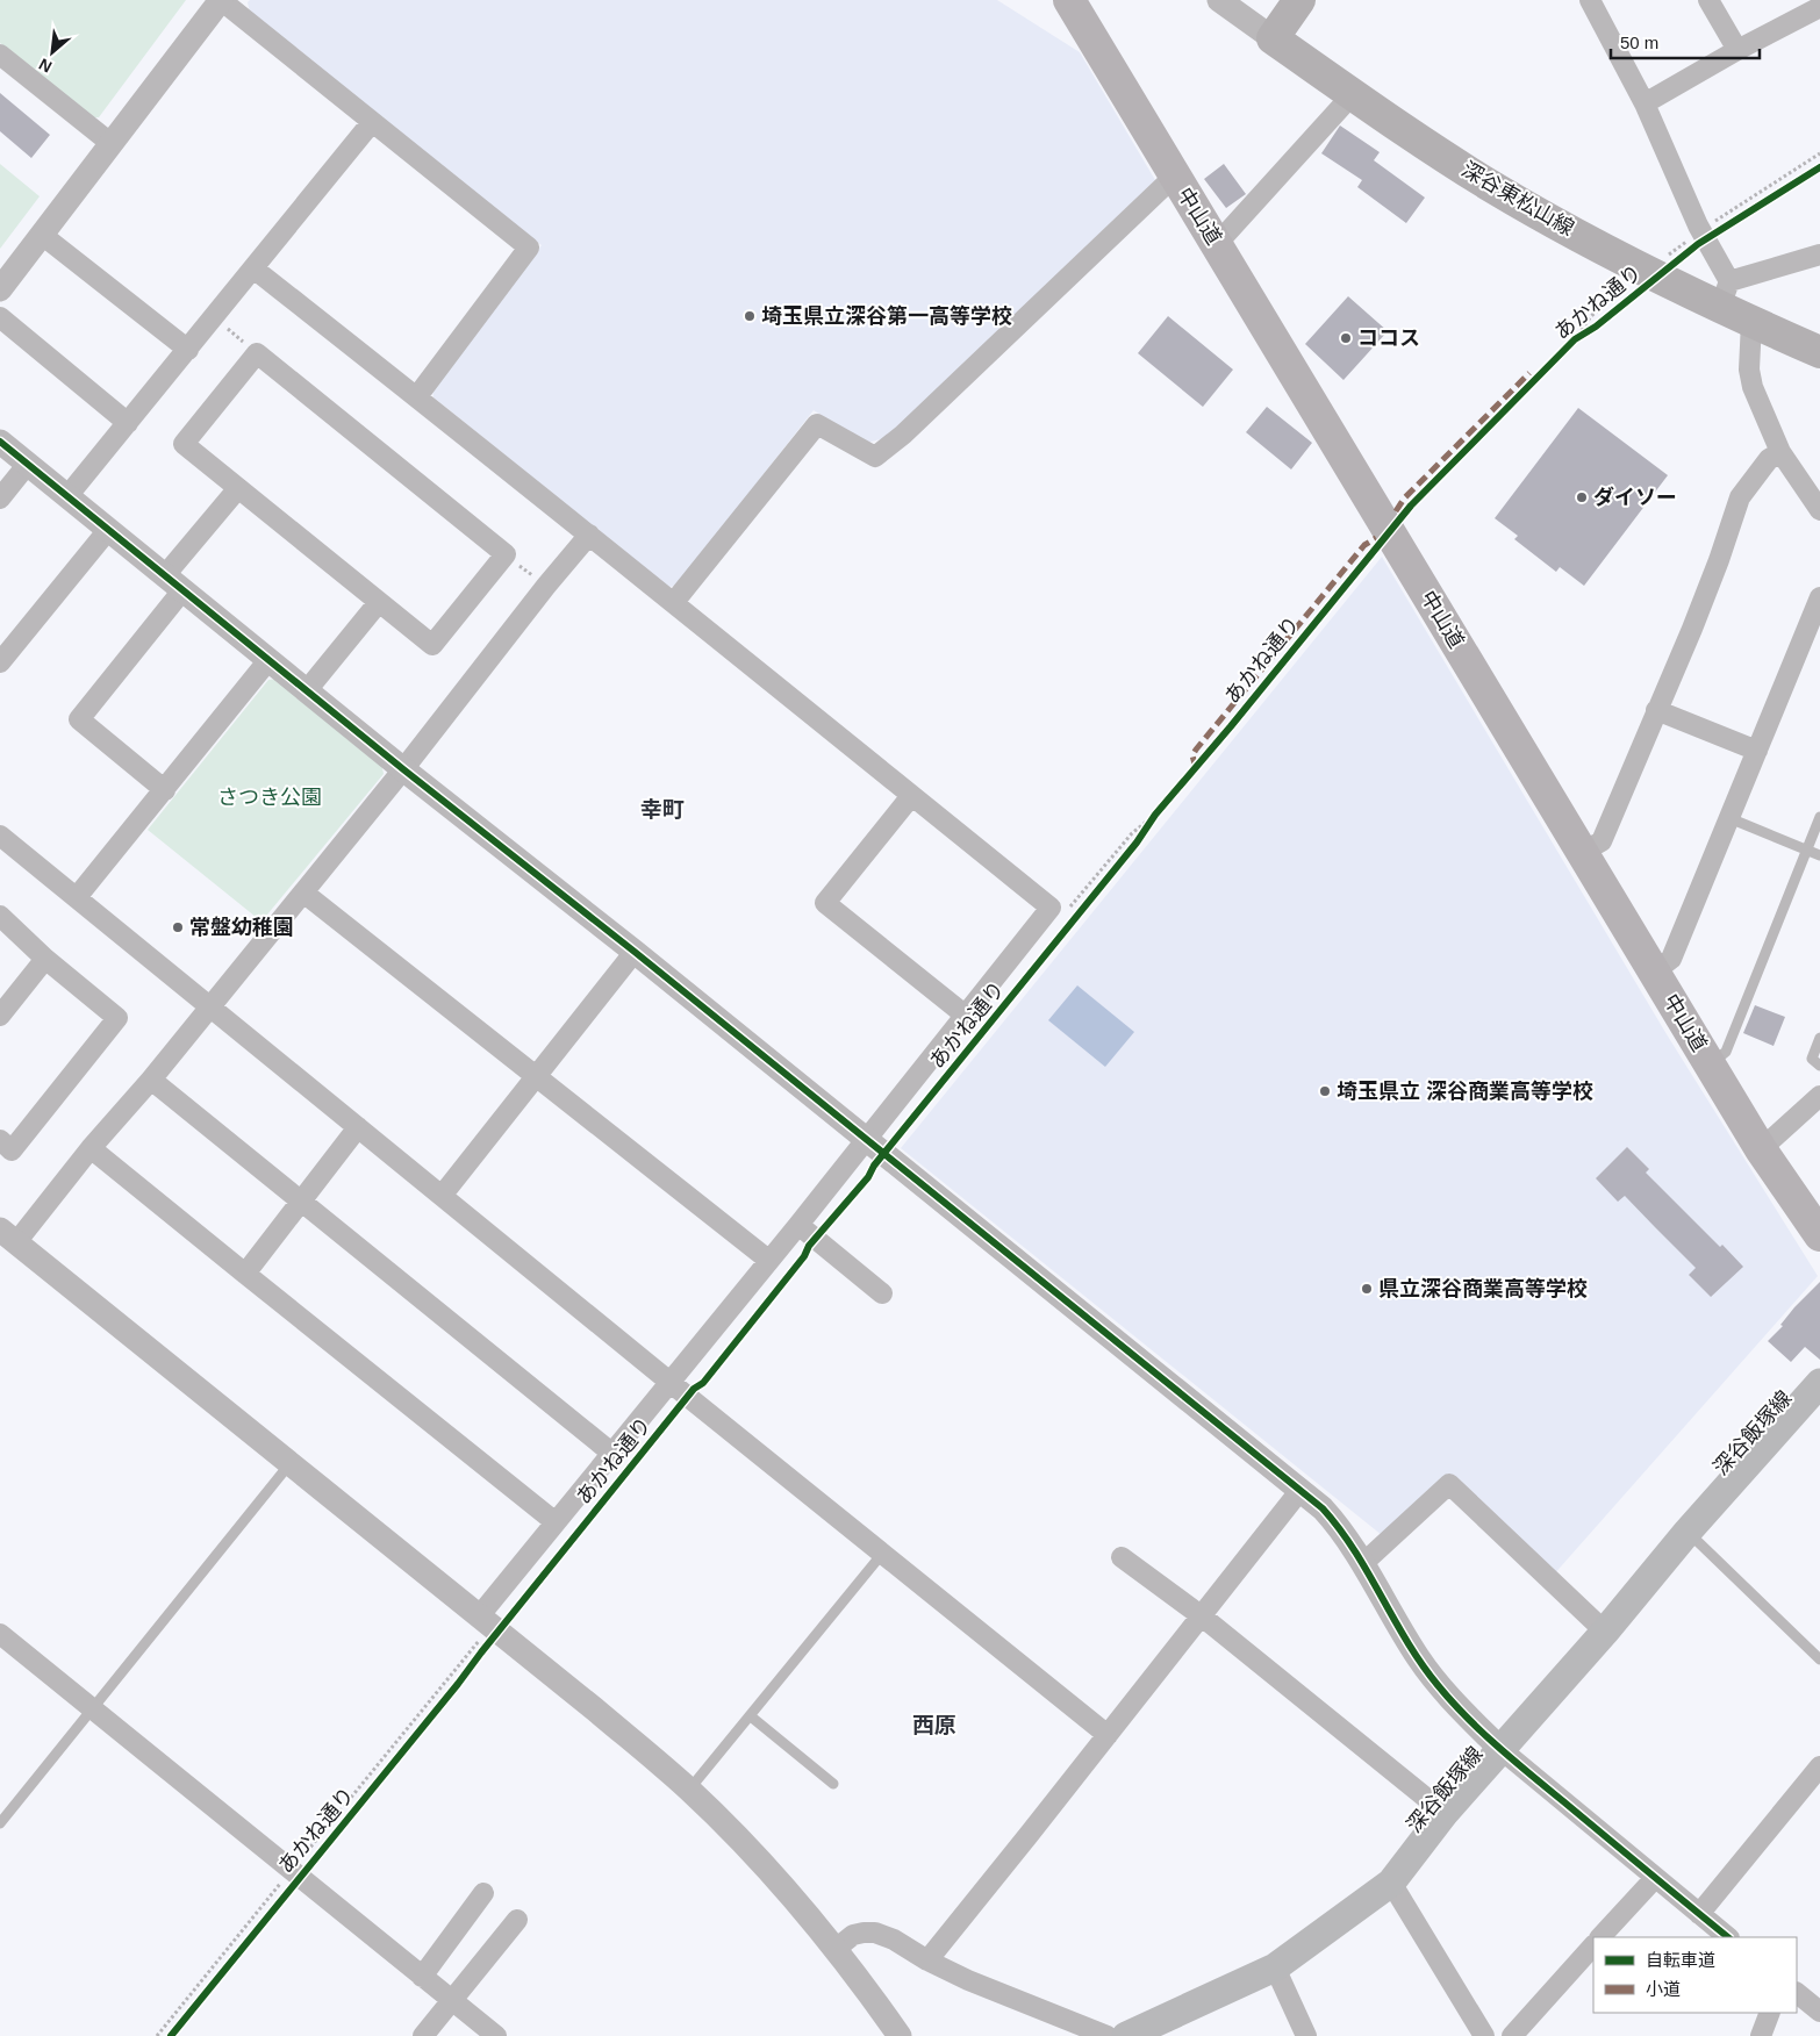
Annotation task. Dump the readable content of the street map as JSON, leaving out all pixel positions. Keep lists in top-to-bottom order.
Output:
{
  "streets": {
    "highway": ["中山道"],
    "main road": ["深谷東松山線", "深谷飯塚線"],
    "cycle path": ["あかね通り"]
  },
  "districts": ["幸町", "西原"],
  "parks": ["さつき公園"],
  "places": [
    "埼玉県立深谷第一高等学校",
    "ココス",
    "ダイソー",
    "常盤幼稚園",
    "埼玉県立 深谷商業高等学校",
    "県立深谷商業高等学校"
  ],
  "legend": ["自転車道", "小道"],
  "scale_bar": "50 m",
  "north": "bottom left"
}
